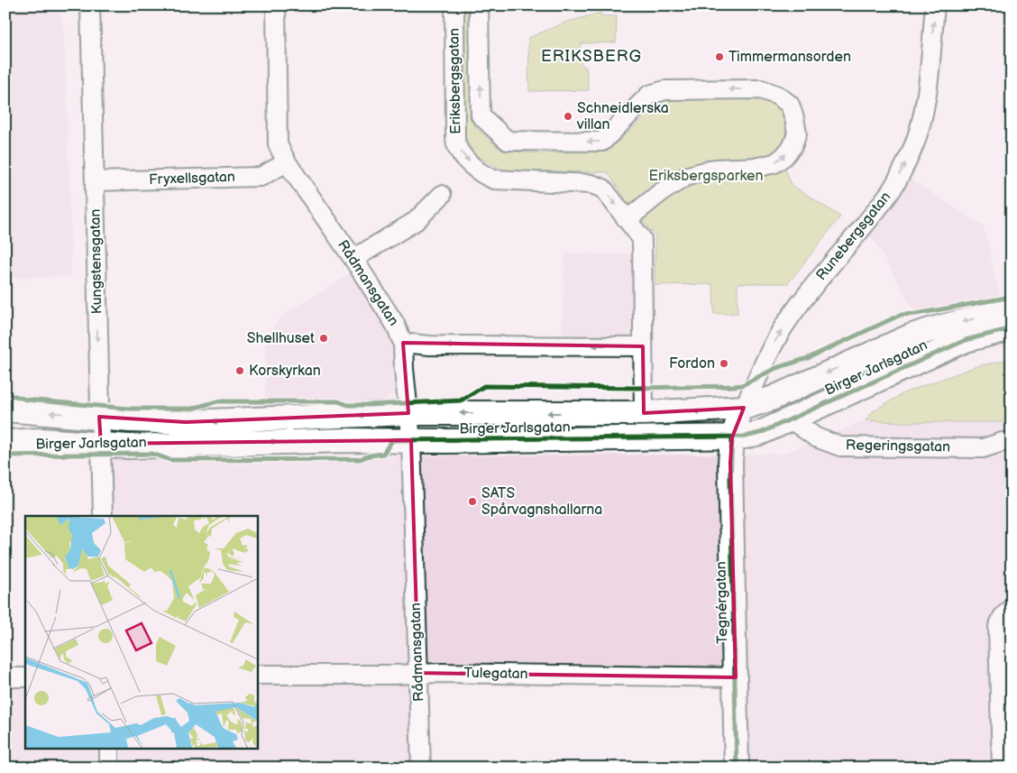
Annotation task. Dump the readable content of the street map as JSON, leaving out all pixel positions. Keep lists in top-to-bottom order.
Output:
{
  "streets": {
    "street": [
      "Eriksbergsgatan",
      "Fryxellsgatan",
      "Runebergsgatan",
      "Kungstensgatan",
      "Rådmansgatan",
      "Birger Jarlsgatan",
      "Regeringsgatan",
      "Tegnérgatan",
      "Tulegatan"
    ]
  },
  "crossings": [
    ["Eriksbergsgatan", "Birger Jarlsgatan"],
    ["Fryxellsgatan", "Kungstensgatan"],
    ["Fryxellsgatan", "Rådmansgatan"],
    ["Runebergsgatan", "Birger Jarlsgatan"],
    ["Runebergsgatan", "Tegnérgatan"],
    ["Kungstensgatan", "Birger Jarlsgatan"],
    ["Rådmansgatan", "Birger Jarlsgatan"],
    ["Rådmansgatan", "Tulegatan"],
    ["Birger Jarlsgatan", "Regeringsgatan"],
    ["Birger Jarlsgatan", "Tegnérgatan"],
    ["Tegnérgatan", "Tulegatan"]
  ],
  "one_way": ["Runebergsgatan", "Kungstensgatan"],
  "districts": ["ERIKSBERG"],
  "parks": ["Eriksbergsparken"],
  "places": [
    "Timmermansorden",
    "Schneidlerska villan",
    "Shellhuset",
    "Fordon",
    "Korskyrkan",
    "SATS Spårvagnshallarna"
  ]
}
